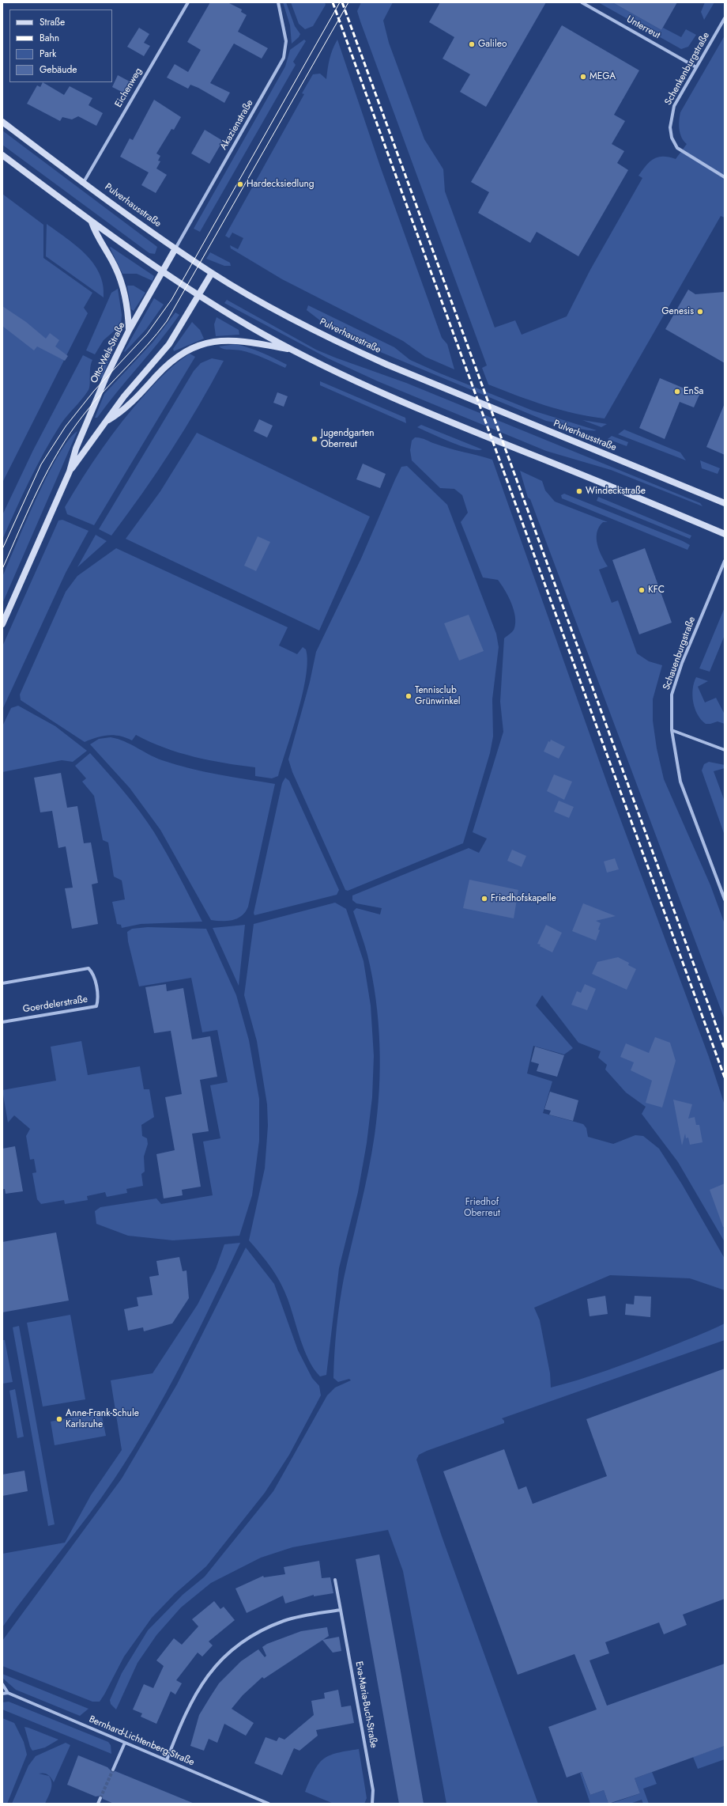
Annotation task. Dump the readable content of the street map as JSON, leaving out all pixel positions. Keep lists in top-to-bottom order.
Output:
{
  "streets": {
    "main road": ["Pulverhausstraße", "Otto-Wels-Straße"],
    "street": [
      "Unterreut",
      "Schenkenburgstraße",
      "Eichenweg",
      "Akazienstraße",
      "Schauenburgstraße",
      "Goerdelerstraße",
      "Eva-Maria-Buch-Straße",
      "Bernhard-Lichtenberg-Straße"
    ]
  },
  "crossings": [
    ["Unterreut", "Schenkenburgstraße"],
    ["Eichenweg", "Pulverhausstraße"],
    ["Akazienstraße", "Pulverhausstraße"],
    ["Akazienstraße", "Otto-Wels-Straße"],
    ["Pulverhausstraße", "Otto-Wels-Straße"]
  ],
  "parks": ["Friedhof Oberreut"],
  "places": [
    "Galileo",
    "MEGA",
    "Hardecksiedlung",
    "Genesis",
    "EnSa",
    "Jugendgarten Oberreut",
    "Windeckstraße",
    "KFC",
    "Tennisclub Grünwinkel",
    "Friedhofskapelle",
    "Anne-Frank-Schule Karlsruhe"
  ],
  "legend": [
    "Straße",
    "Bahn",
    "Park",
    "Gebäude"
  ]
}
